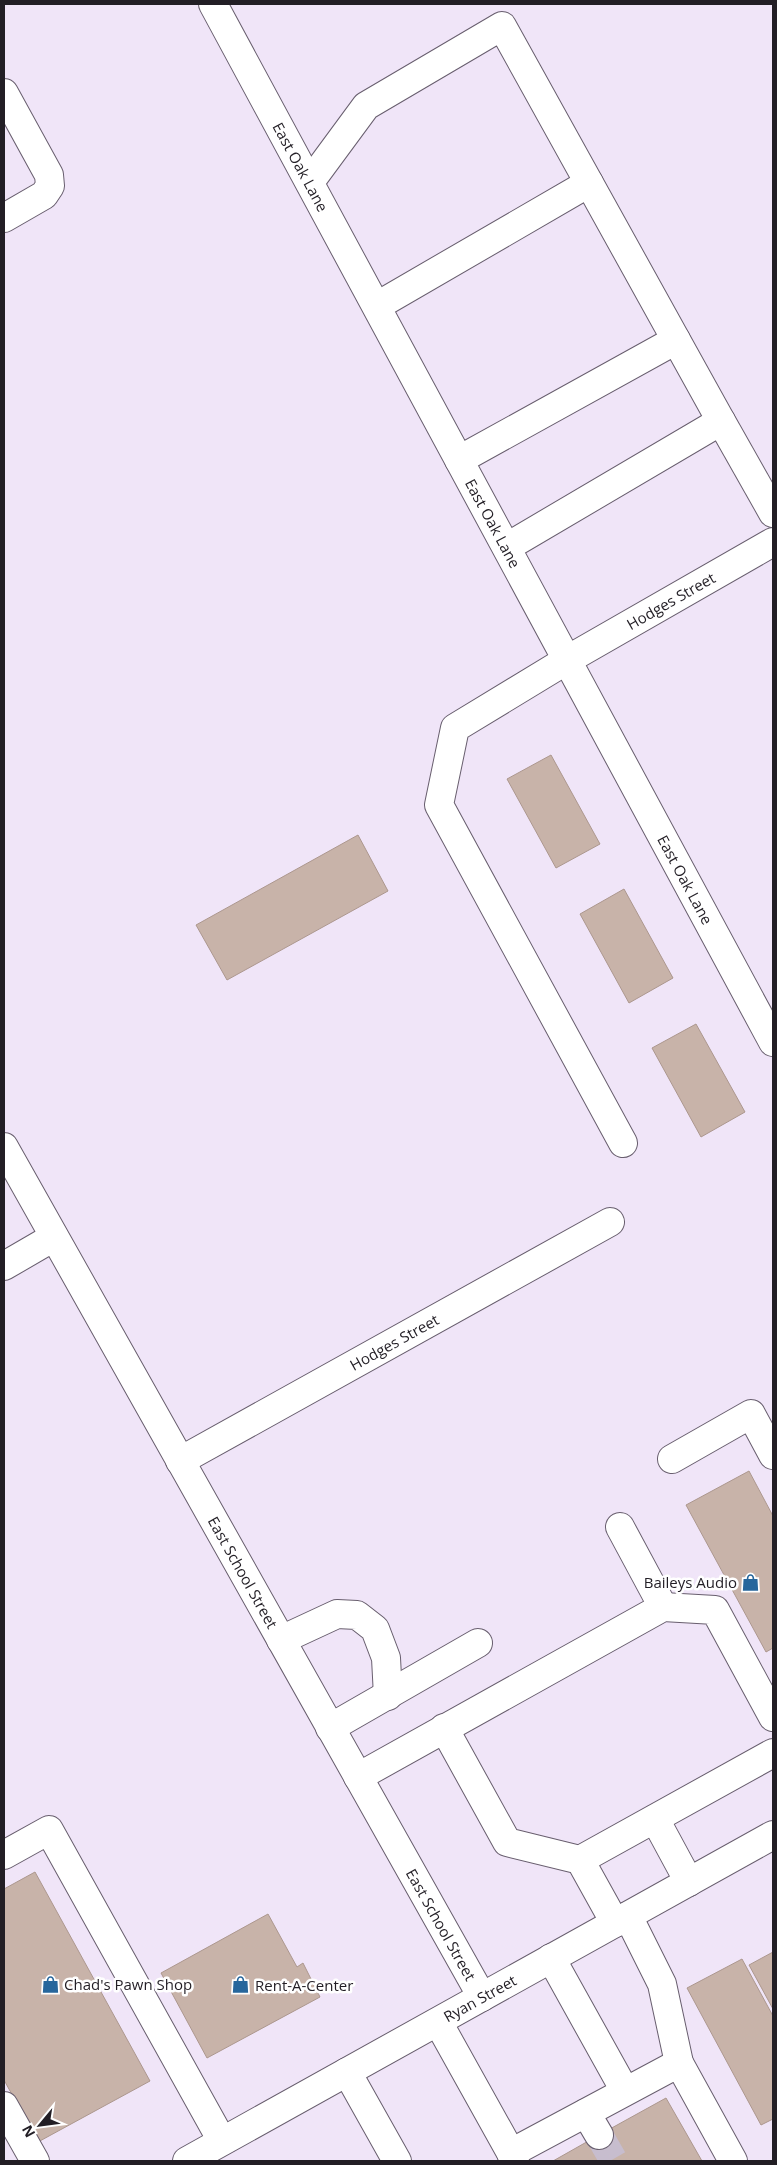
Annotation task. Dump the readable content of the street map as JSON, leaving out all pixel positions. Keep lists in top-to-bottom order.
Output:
{
  "streets": {
    "street": [
      "East Oak Lane",
      "Hodges Street",
      "East School Street",
      "Ryan Street"
    ]
  },
  "crossings": [
    ["East Oak Lane", "Hodges Street"],
    ["Hodges Street", "East School Street"],
    ["East School Street", "Ryan Street"]
  ],
  "places": {
    "shop": ["Baileys Audio", "Chad's Pawn Shop", "Rent-A-Center"]
  },
  "north": "bottom left"
}
